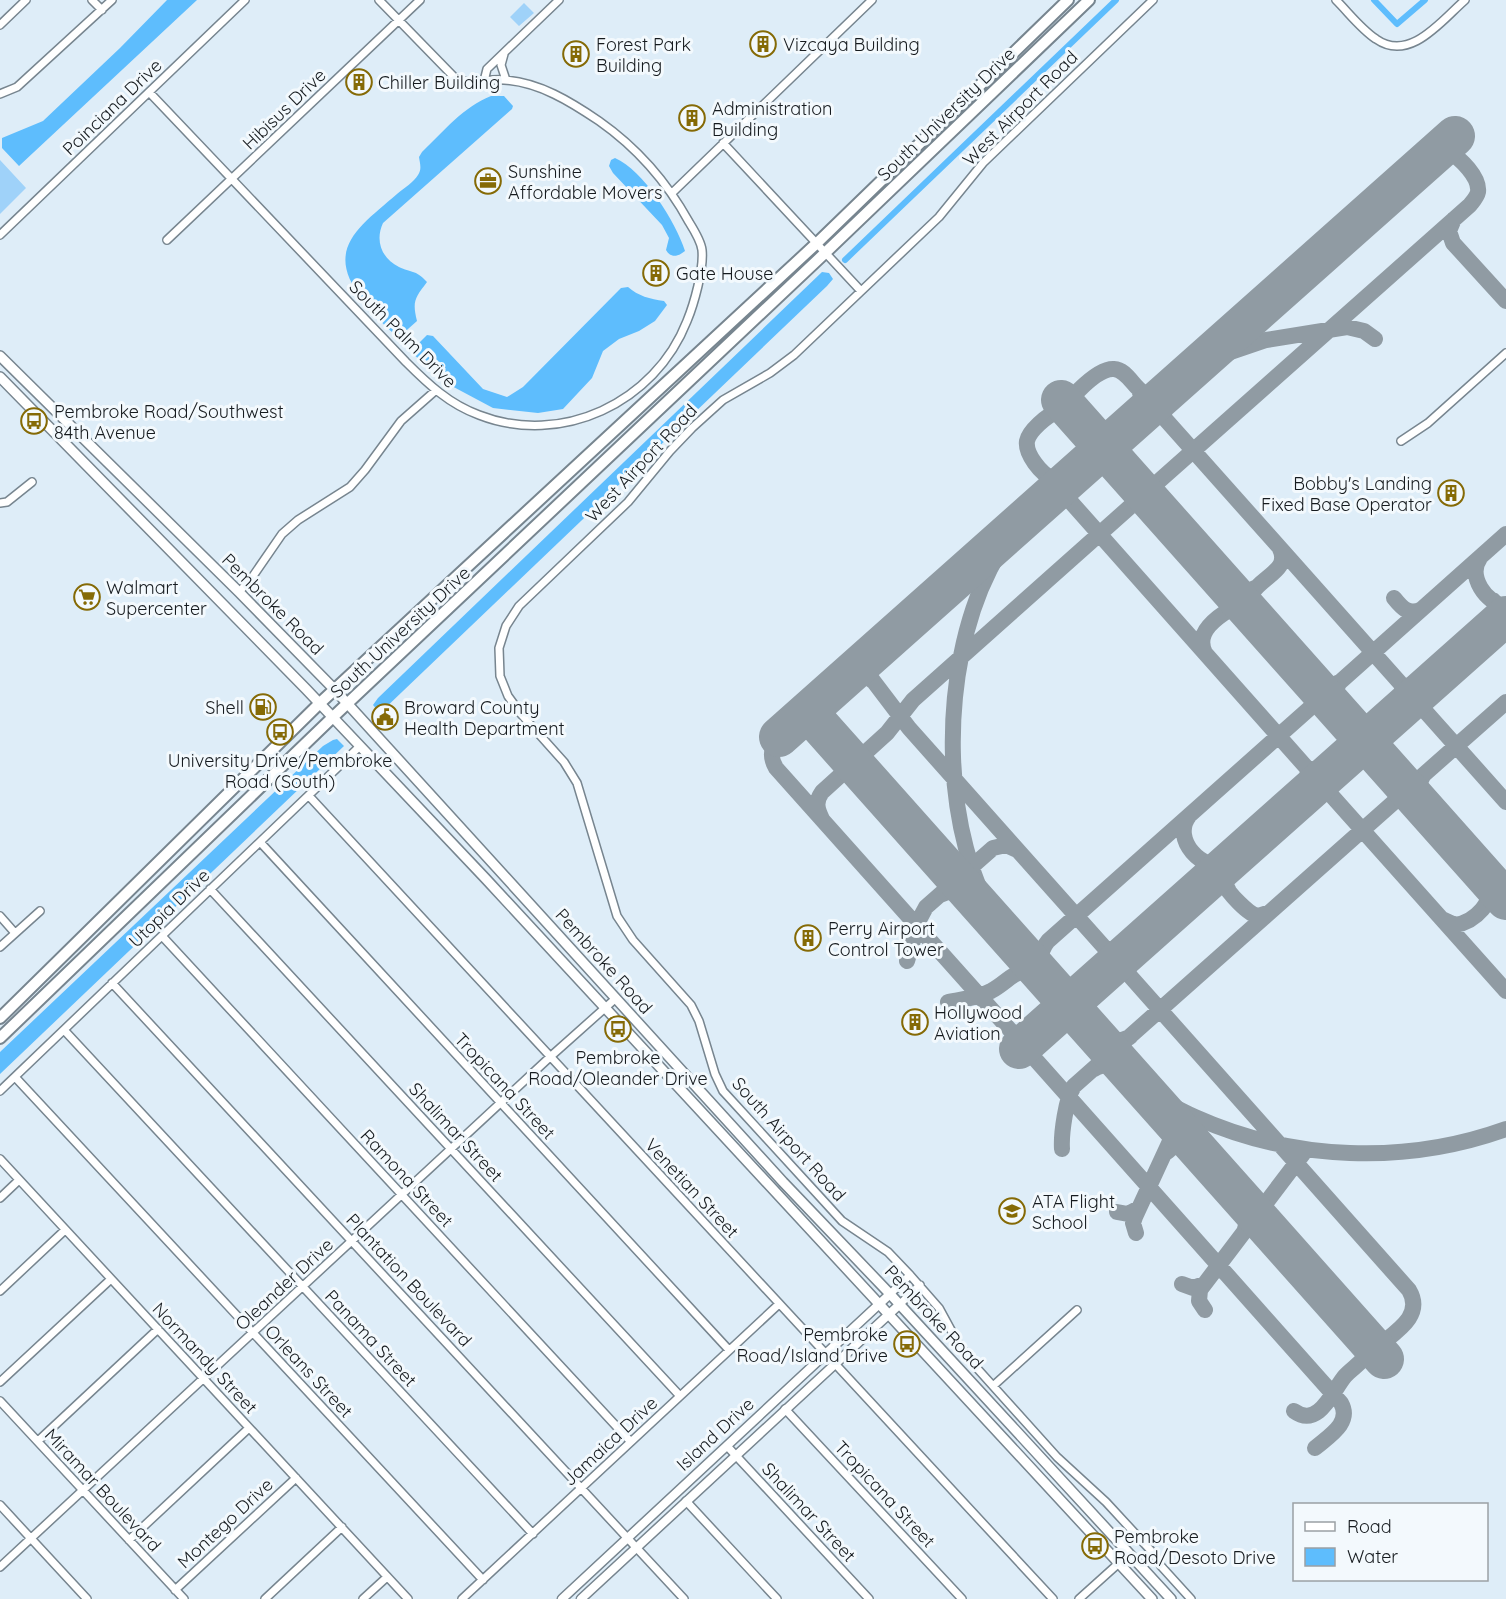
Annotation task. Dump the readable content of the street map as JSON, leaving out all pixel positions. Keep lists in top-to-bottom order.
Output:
{
  "streets": {
    "main road": ["South University Drive", "Pembroke Road"],
    "street": [
      "Poinciana Drive",
      "West Airport Road",
      "Hibisus Drive",
      "South Palm Drive",
      "Utopia Drive",
      "Tropicana Street",
      "Shalimar Street",
      "South Airport Road",
      "Ramona Street",
      "Venetian Street",
      "Plantation Boulevard",
      "Oleander Drive",
      "Panama Street",
      "Normandy Street",
      "Orleans Street",
      "Island Drive",
      "Jamaica Drive",
      "Miramar Boulevard",
      "Montego Drive"
    ]
  },
  "crossings": [
    ["Poinciana Drive", "South Palm Drive"],
    ["West Airport Road", "South Airport Road"],
    ["Hibisus Drive", "South Palm Drive"],
    ["South University Drive", "Pembroke Road"],
    ["Pembroke Road", "Utopia Drive"],
    ["Pembroke Road", "Oleander Drive"],
    ["Pembroke Road", "Island Drive"],
    ["Utopia Drive", "Tropicana Street"],
    ["Utopia Drive", "Shalimar Street"],
    ["Utopia Drive", "Ramona Street"],
    ["Utopia Drive", "Venetian Street"],
    ["Utopia Drive", "Plantation Boulevard"],
    ["Utopia Drive", "Panama Street"],
    ["Utopia Drive", "Orleans Street"],
    ["Tropicana Street", "Oleander Drive"],
    ["Tropicana Street", "Island Drive"],
    ["Tropicana Street", "Jamaica Drive"],
    ["Shalimar Street", "Oleander Drive"],
    ["Shalimar Street", "Island Drive"],
    ["Shalimar Street", "Jamaica Drive"],
    ["Ramona Street", "Oleander Drive"],
    ["Ramona Street", "Jamaica Drive"],
    ["Venetian Street", "Oleander Drive"],
    ["Venetian Street", "Island Drive"],
    ["Venetian Street", "Jamaica Drive"],
    ["Plantation Boulevard", "Oleander Drive"],
    ["Plantation Boulevard", "Island Drive"],
    ["Plantation Boulevard", "Jamaica Drive"],
    ["Oleander Drive", "Panama Street"],
    ["Oleander Drive", "Normandy Street"],
    ["Oleander Drive", "Orleans Street"],
    ["Oleander Drive", "Miramar Boulevard"],
    ["Panama Street", "Jamaica Drive"],
    ["Normandy Street", "Montego Drive"],
    ["Orleans Street", "Jamaica Drive"],
    ["Miramar Boulevard", "Montego Drive"]
  ],
  "places": {
    "building": [
      "Vizcaya Building",
      "Forest Park Building",
      "Chiller Building",
      "Administration Building",
      "Gate House",
      "Bobby's Landing Fixed Base Operator",
      "Perry Airport Control Tower",
      "Hollywood Aviation"
    ],
    "office": ["Sunshine Affordable Movers"],
    "bus stop": [
      "Pembroke Road/Southwest 84th Avenue",
      "University Drive/Pembroke Road (South)",
      "Pembroke Road/Oleander Drive",
      "Pembroke Road/Island Drive",
      "Pembroke Road/Desoto Drive"
    ],
    "supermarket": ["Walmart Supercenter"],
    "fuel station": ["Shell"],
    "public building": ["Broward County Health Department"],
    "school or university": ["ATA Flight School"]
  },
  "legend": ["Road", "Water"]
}
